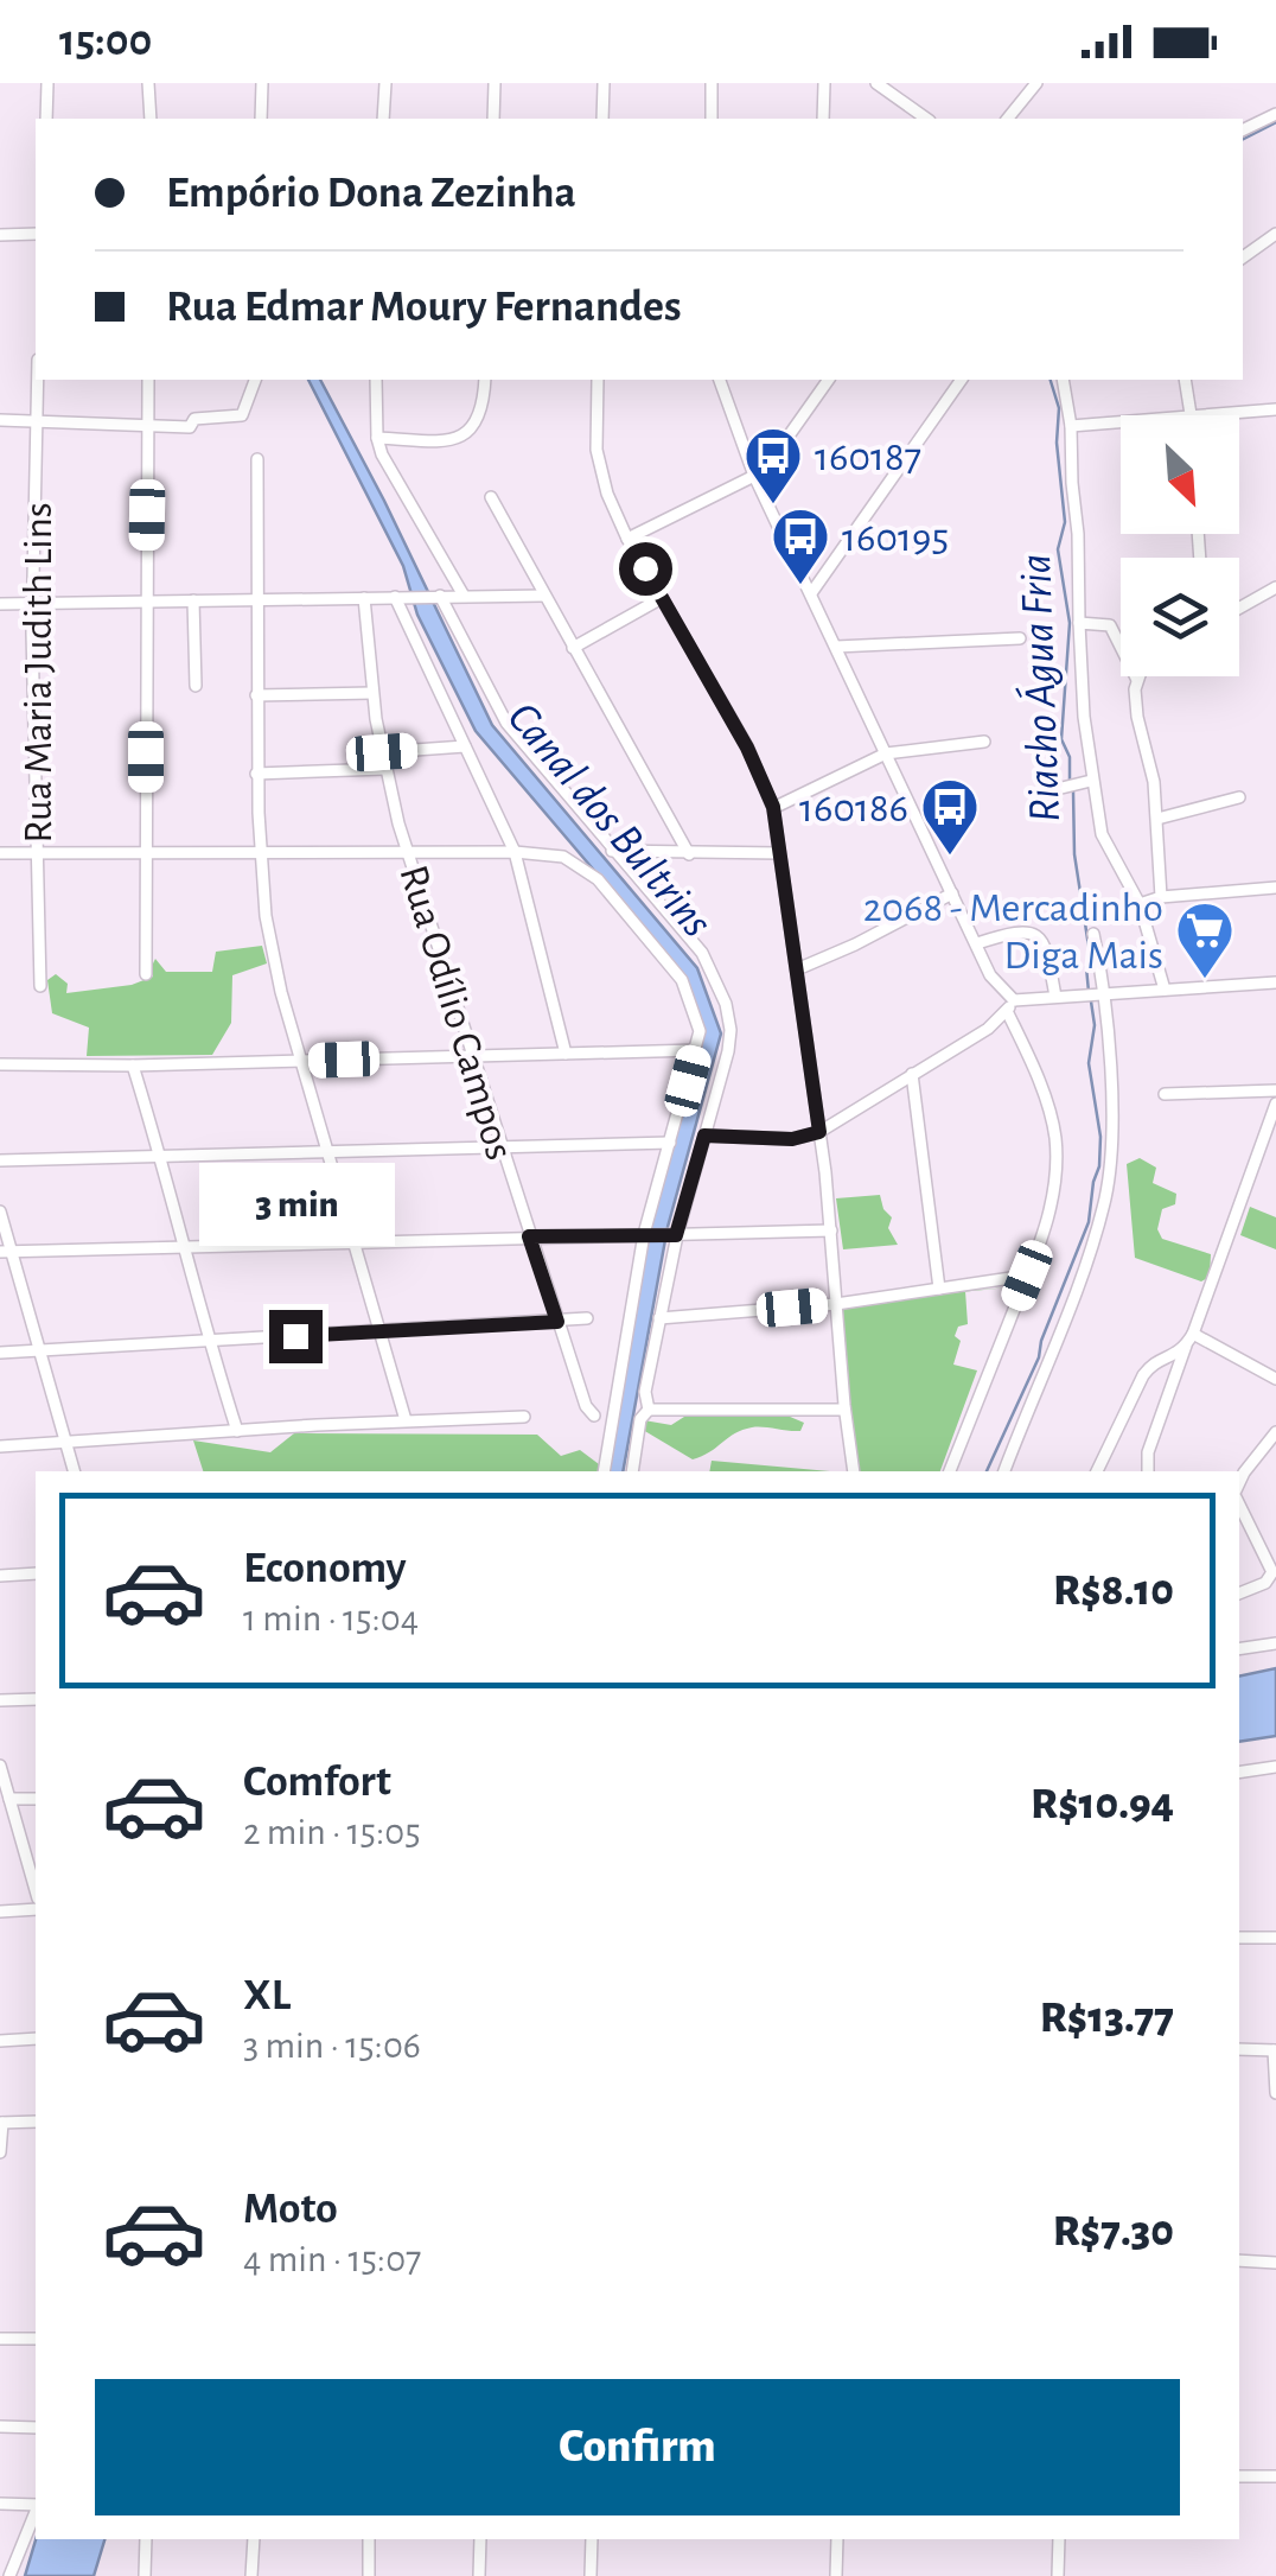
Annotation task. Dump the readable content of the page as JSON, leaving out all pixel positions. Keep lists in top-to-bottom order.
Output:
{
  "streets": {
    "street": ["Rua Maria Judith Lins", "Rua Odílio Campos"]
  },
  "water": ["Riacho Água Fria", "Canal dos Bultrins"],
  "places": {
    "bus stop": ["160187", "160195", "160186"],
    "supermarket": ["2068 - Mercadinho Diga Mais"]
  },
  "north": "bottom right",
  "page": {
    "status": "15:00",
    "banner": ["Empório Dona Zezinha", "Rua Edmar Moury Fernandes"],
    "bubble": "3 min",
    "list": [
      {
        "name": "Economy",
        "note": "1 min · 15:04",
        "value": "R$8.10"
      },
      {
        "name": "Comfort",
        "note": "2 min · 15:05",
        "value": "R$10.94"
      },
      {
        "name": "XL",
        "note": "3 min · 15:06",
        "value": "R$13.77"
      },
      {
        "name": "Moto",
        "note": "4 min · 15:07",
        "value": "R$7.30"
      }
    ],
    "buttons": "Confirm"
  }
}
